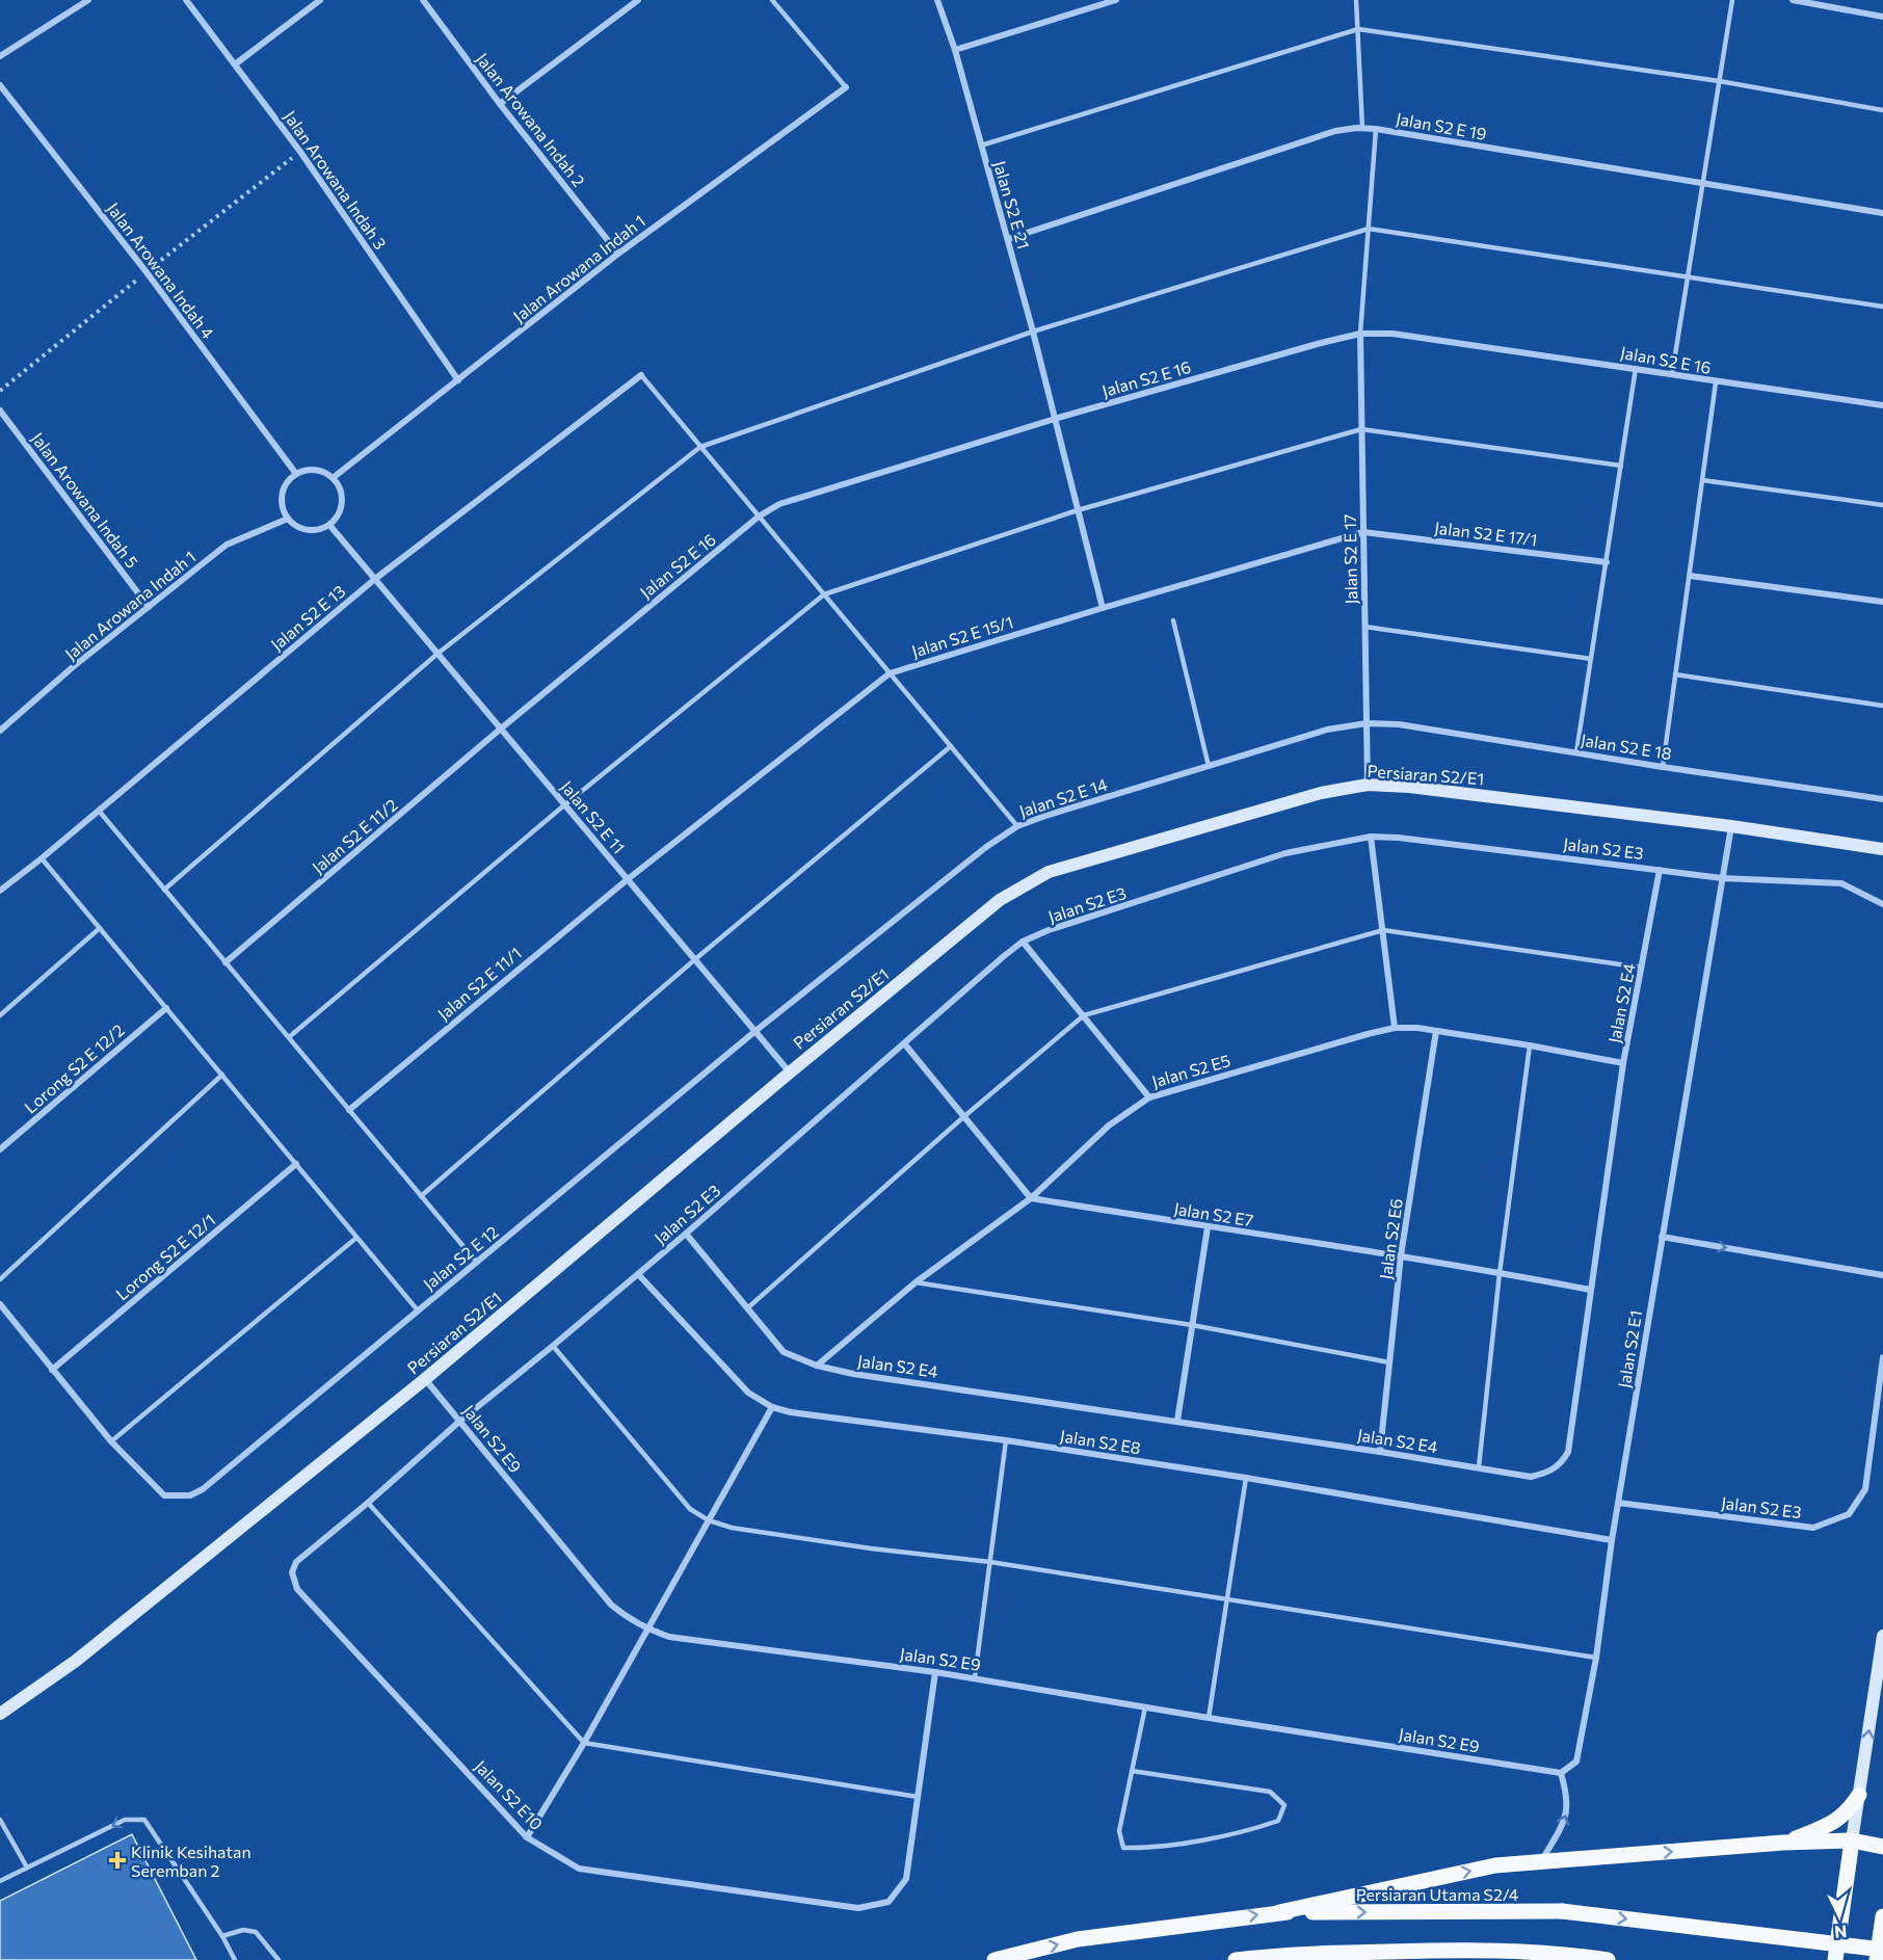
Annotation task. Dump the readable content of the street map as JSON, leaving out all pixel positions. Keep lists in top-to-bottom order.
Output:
{
  "streets": {
    "main road": ["Persiaran Utama S2/4"],
    "street": [
      "Jalan Arowana Indah 2",
      "Jalan S2 E 19",
      "Jalan Arowana Indah 3",
      "Jalan S2 E 21",
      "Jalan Arowana Indah 1",
      "Jalan Arowana Indah 4",
      "Jalan S2 E 16",
      "Jalan Arowana Indah 5",
      "Jalan S2 E 17/1",
      "Jalan S2 E 17",
      "Jalan S2 E 13",
      "Jalan S2 E 15/1",
      "Jalan S2 E 18",
      "Persiaran S2/E1",
      "Jalan S2 E 14",
      "Jalan S2 E 11",
      "Jalan S2 E 11/2",
      "Jalan S2 E3",
      "Jalan S2 E 11/1",
      "Jalan S2 E4",
      "Lorong S2 E 12/2",
      "Jalan S2 E5",
      "Jalan S2 E7",
      "Jalan S2 E6",
      "Lorong S2 E 12/1",
      "Jalan S2 E 12",
      "Jalan S2 E1",
      "Jalan S2 E9",
      "Jalan S2 E8",
      "Jalan S2 E10"
    ]
  },
  "crossings": [
    ["Jalan Arowana Indah 2", "Jalan Arowana Indah 1"],
    ["Jalan S2 E 19", "Jalan S2 E 21"],
    ["Jalan Arowana Indah 3", "Jalan Arowana Indah 1"],
    ["Jalan S2 E 21", "Jalan S2 E 16"],
    ["Jalan S2 E 21", "Jalan S2 E 15/1"],
    ["Jalan Arowana Indah 1", "Jalan Arowana Indah 4"],
    ["Jalan Arowana Indah 1", "Jalan Arowana Indah 5"],
    ["Jalan Arowana Indah 1", "Jalan S2 E 11"],
    ["Jalan Arowana Indah 4", "Jalan S2 E 11"],
    ["Jalan S2 E 16", "Jalan S2 E 17"],
    ["Jalan S2 E 16", "Jalan S2 E 11"],
    ["Jalan S2 E 16", "Jalan S2 E 11/2"],
    ["Jalan S2 E 17/1", "Jalan S2 E 17"],
    ["Jalan S2 E 17/1", "Jalan S2 E 15/1"],
    ["Jalan S2 E 17", "Jalan S2 E 15/1"],
    ["Jalan S2 E 17", "Jalan S2 E 18"],
    ["Jalan S2 E 17", "Persiaran S2/E1"],
    ["Jalan S2 E 17", "Jalan S2 E 14"],
    ["Jalan S2 E 13", "Jalan S2 E 11"],
    ["Jalan S2 E 15/1", "Jalan S2 E 11"],
    ["Jalan S2 E 15/1", "Jalan S2 E 11/1"],
    ["Jalan S2 E 18", "Jalan S2 E 14"],
    ["Persiaran S2/E1", "Jalan S2 E 11"],
    ["Persiaran S2/E1", "Jalan S2 E1"],
    ["Persiaran S2/E1", "Jalan S2 E9"],
    ["Jalan S2 E 14", "Jalan S2 E 11"],
    ["Jalan S2 E 14", "Jalan S2 E 12"],
    ["Jalan S2 E 11", "Jalan S2 E 11/2"],
    ["Jalan S2 E 11", "Jalan S2 E 11/1"],
    ["Jalan S2 E 11", "Jalan S2 E 12"],
    ["Jalan S2 E3", "Jalan S2 E4"],
    ["Jalan S2 E3", "Jalan S2 E1"],
    ["Jalan S2 E3", "Jalan S2 E9"],
    ["Jalan S2 E3", "Jalan S2 E8"],
    ["Jalan S2 E3", "Jalan S2 E10"],
    ["Jalan S2 E4", "Jalan S2 E5"],
    ["Jalan S2 E4", "Jalan S2 E7"],
    ["Jalan S2 E4", "Jalan S2 E6"],
    ["Jalan S2 E5", "Jalan S2 E7"],
    ["Jalan S2 E5", "Jalan S2 E6"],
    ["Jalan S2 E7", "Jalan S2 E6"],
    ["Jalan S2 E1", "Jalan S2 E9"],
    ["Jalan S2 E1", "Jalan S2 E8"],
    ["Jalan S2 E9", "Jalan S2 E10"]
  ],
  "places": {
    "health": ["Klinik Kesihatan Seremban 2"]
  },
  "north": "bottom"
}
